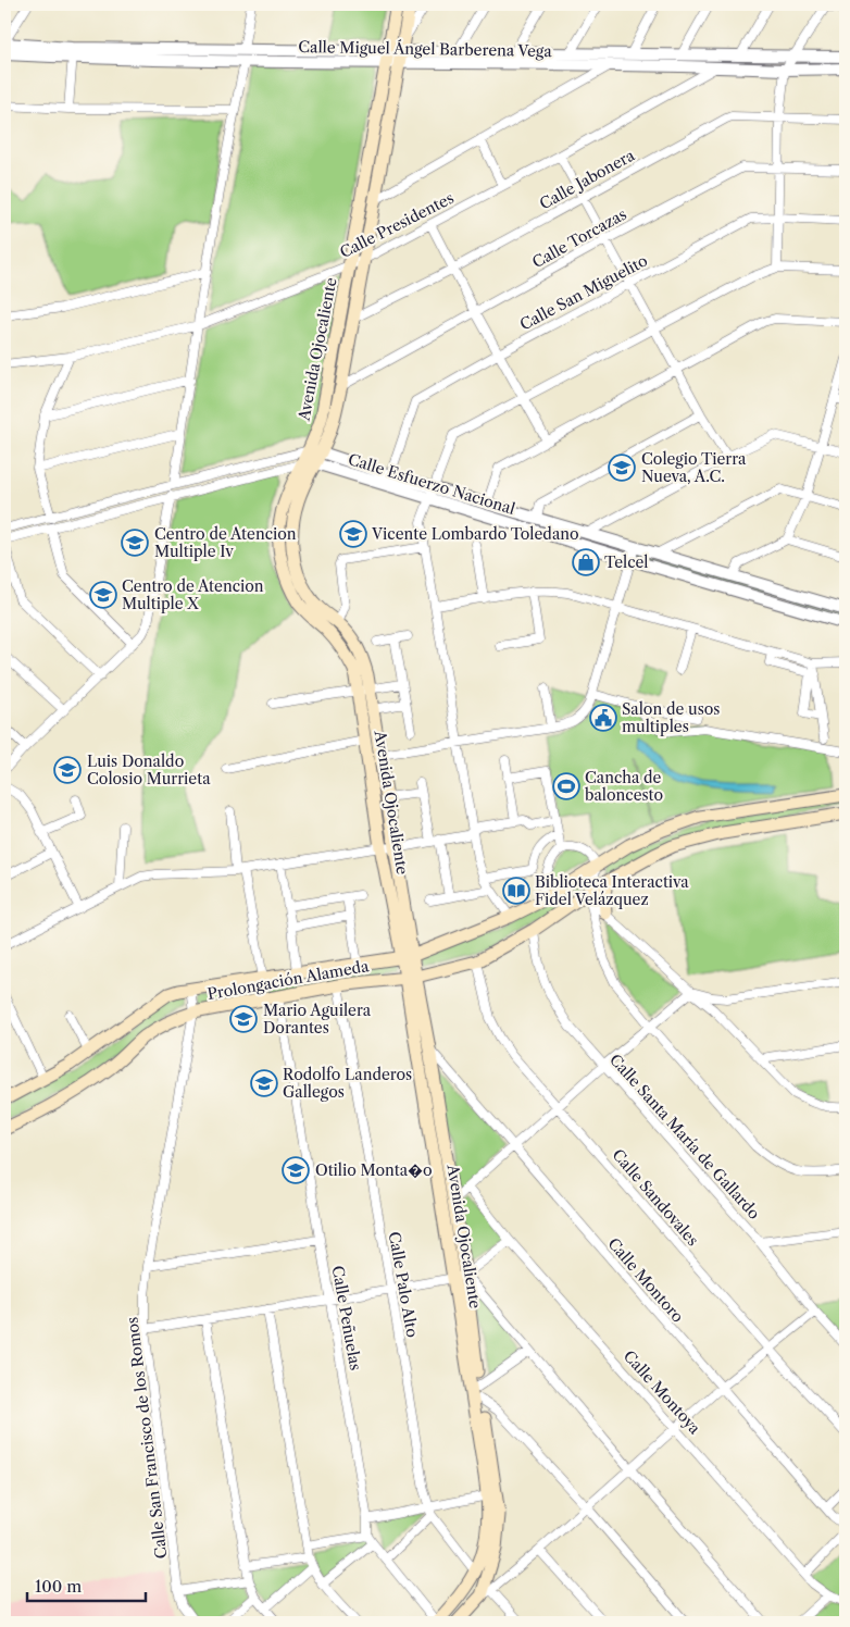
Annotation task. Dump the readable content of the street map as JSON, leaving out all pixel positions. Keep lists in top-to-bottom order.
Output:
{
  "streets": {
    "main road": ["Avenida Ojocaliente", "Prolongación Alameda"],
    "street": [
      "Calle Miguel Ángel Barberena Vega",
      "Calle Jabonera",
      "Calle Presidentes",
      "Calle Torcazas",
      "Calle San Miguelito",
      "Calle Esfuerzo Nacional",
      "Calle Santa María de Gallardo",
      "Calle Sandovales",
      "Calle Montoro",
      "Calle Palo Alto",
      "Calle Peñuelas",
      "Calle Montoya",
      "Calle San Francisco de los Romos"
    ]
  },
  "crossings": [
    ["Calle Miguel Ángel Barberena Vega", "Calle Presidentes"],
    ["Calle Miguel Ángel Barberena Vega", "Avenida Ojocaliente"],
    ["Calle Jabonera", "Avenida Ojocaliente"],
    ["Calle Presidentes", "Avenida Ojocaliente"],
    ["Calle Torcazas", "Avenida Ojocaliente"],
    ["Calle San Miguelito", "Calle Esfuerzo Nacional"],
    ["Avenida Ojocaliente", "Calle Esfuerzo Nacional"],
    ["Avenida Ojocaliente", "Prolongación Alameda"],
    ["Avenida Ojocaliente", "Calle Montoro"],
    ["Avenida Ojocaliente", "Calle Palo Alto"],
    ["Prolongación Alameda", "Calle Santa María de Gallardo"],
    ["Prolongación Alameda", "Calle Sandovales"],
    ["Prolongación Alameda", "Calle Palo Alto"],
    ["Prolongación Alameda", "Calle Peñuelas"],
    ["Prolongación Alameda", "Calle San Francisco de los Romos"]
  ],
  "places": {
    "school or university": [
      "Colegio Tierra Nueva, A.C.",
      "Vicente Lombardo Toledano",
      "Centro de Atencion Multiple Iv",
      "Centro de Atencion Multiple X",
      "Luis Donaldo Colosio Murrieta",
      "Mario Aguilera Dorantes",
      "Rodolfo Landeros Gallegos",
      "Otilio Monta�o"
    ],
    "shop": ["Telcel"],
    "public building": ["Salon de usos multiples"],
    "sports": ["Cancha de baloncesto"],
    "library": ["Biblioteca Interactiva Fidel Velázquez"]
  },
  "scale_bar": "100 m"
}
